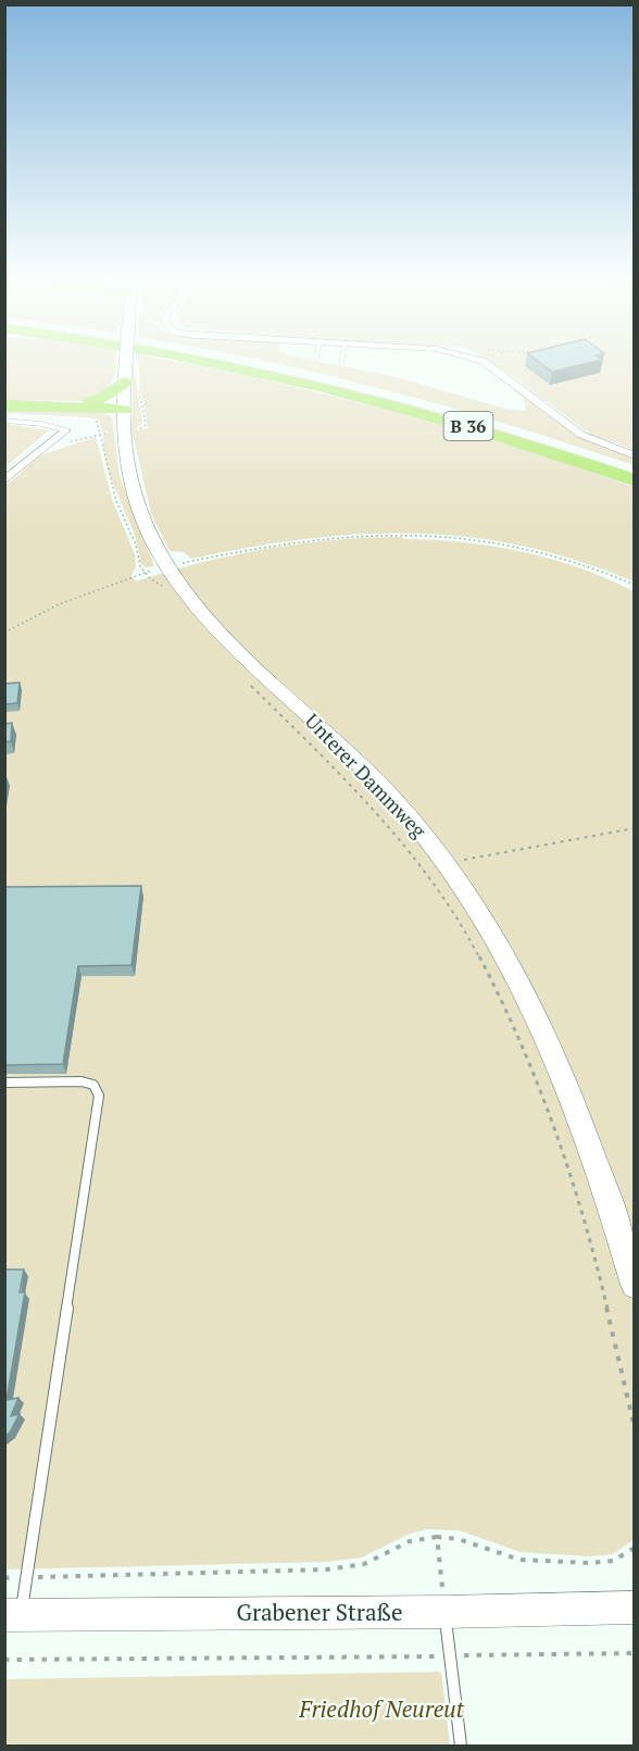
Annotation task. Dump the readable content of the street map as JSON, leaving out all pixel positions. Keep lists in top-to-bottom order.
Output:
{
  "streets": {
    "highway": ["B 36"],
    "main road": ["Unterer Dammweg", "Grabener Straße"]
  },
  "parks": ["Friedhof Neureut"]
}
